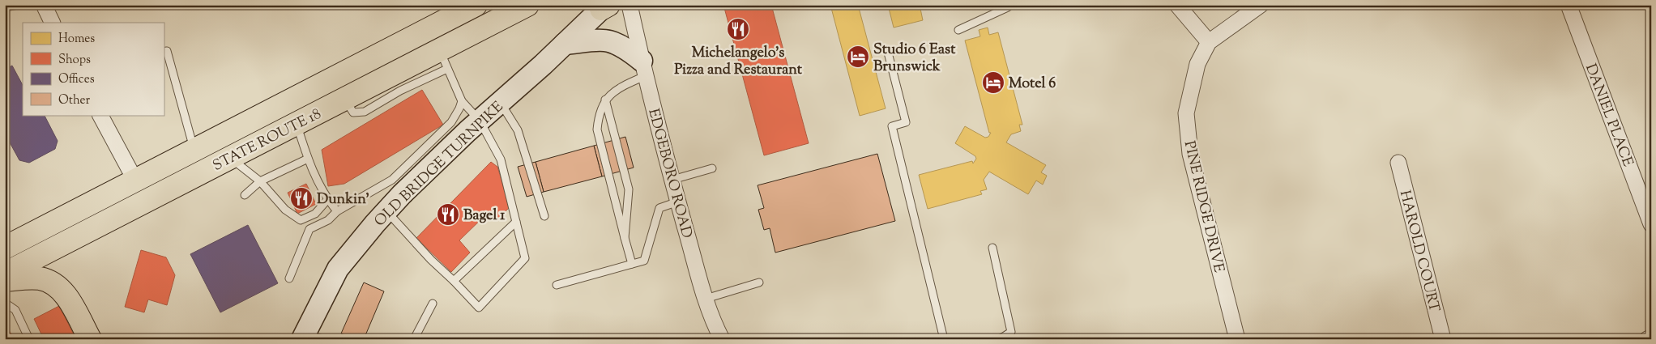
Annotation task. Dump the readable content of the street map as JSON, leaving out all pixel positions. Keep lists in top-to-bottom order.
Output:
{
  "streets": {
    "highway": ["STATE ROUTE 18"],
    "street": [
      "DANIEL PLACE",
      "OLD BRIDGE TURNPIKE",
      "EDGEBORO ROAD",
      "PINE RIDGE DRIVE",
      "HAROLD COURT"
    ]
  },
  "places": {
    "restaurant": ["Michelangelo's Pizza and Restaurant", "Dunkin'", "Bagel 1"],
    "hotel": ["Studio 6 East Brunswick", "Motel 6"]
  },
  "legend": [
    "Homes",
    "Shops",
    "Offices",
    "Other"
  ]
}
